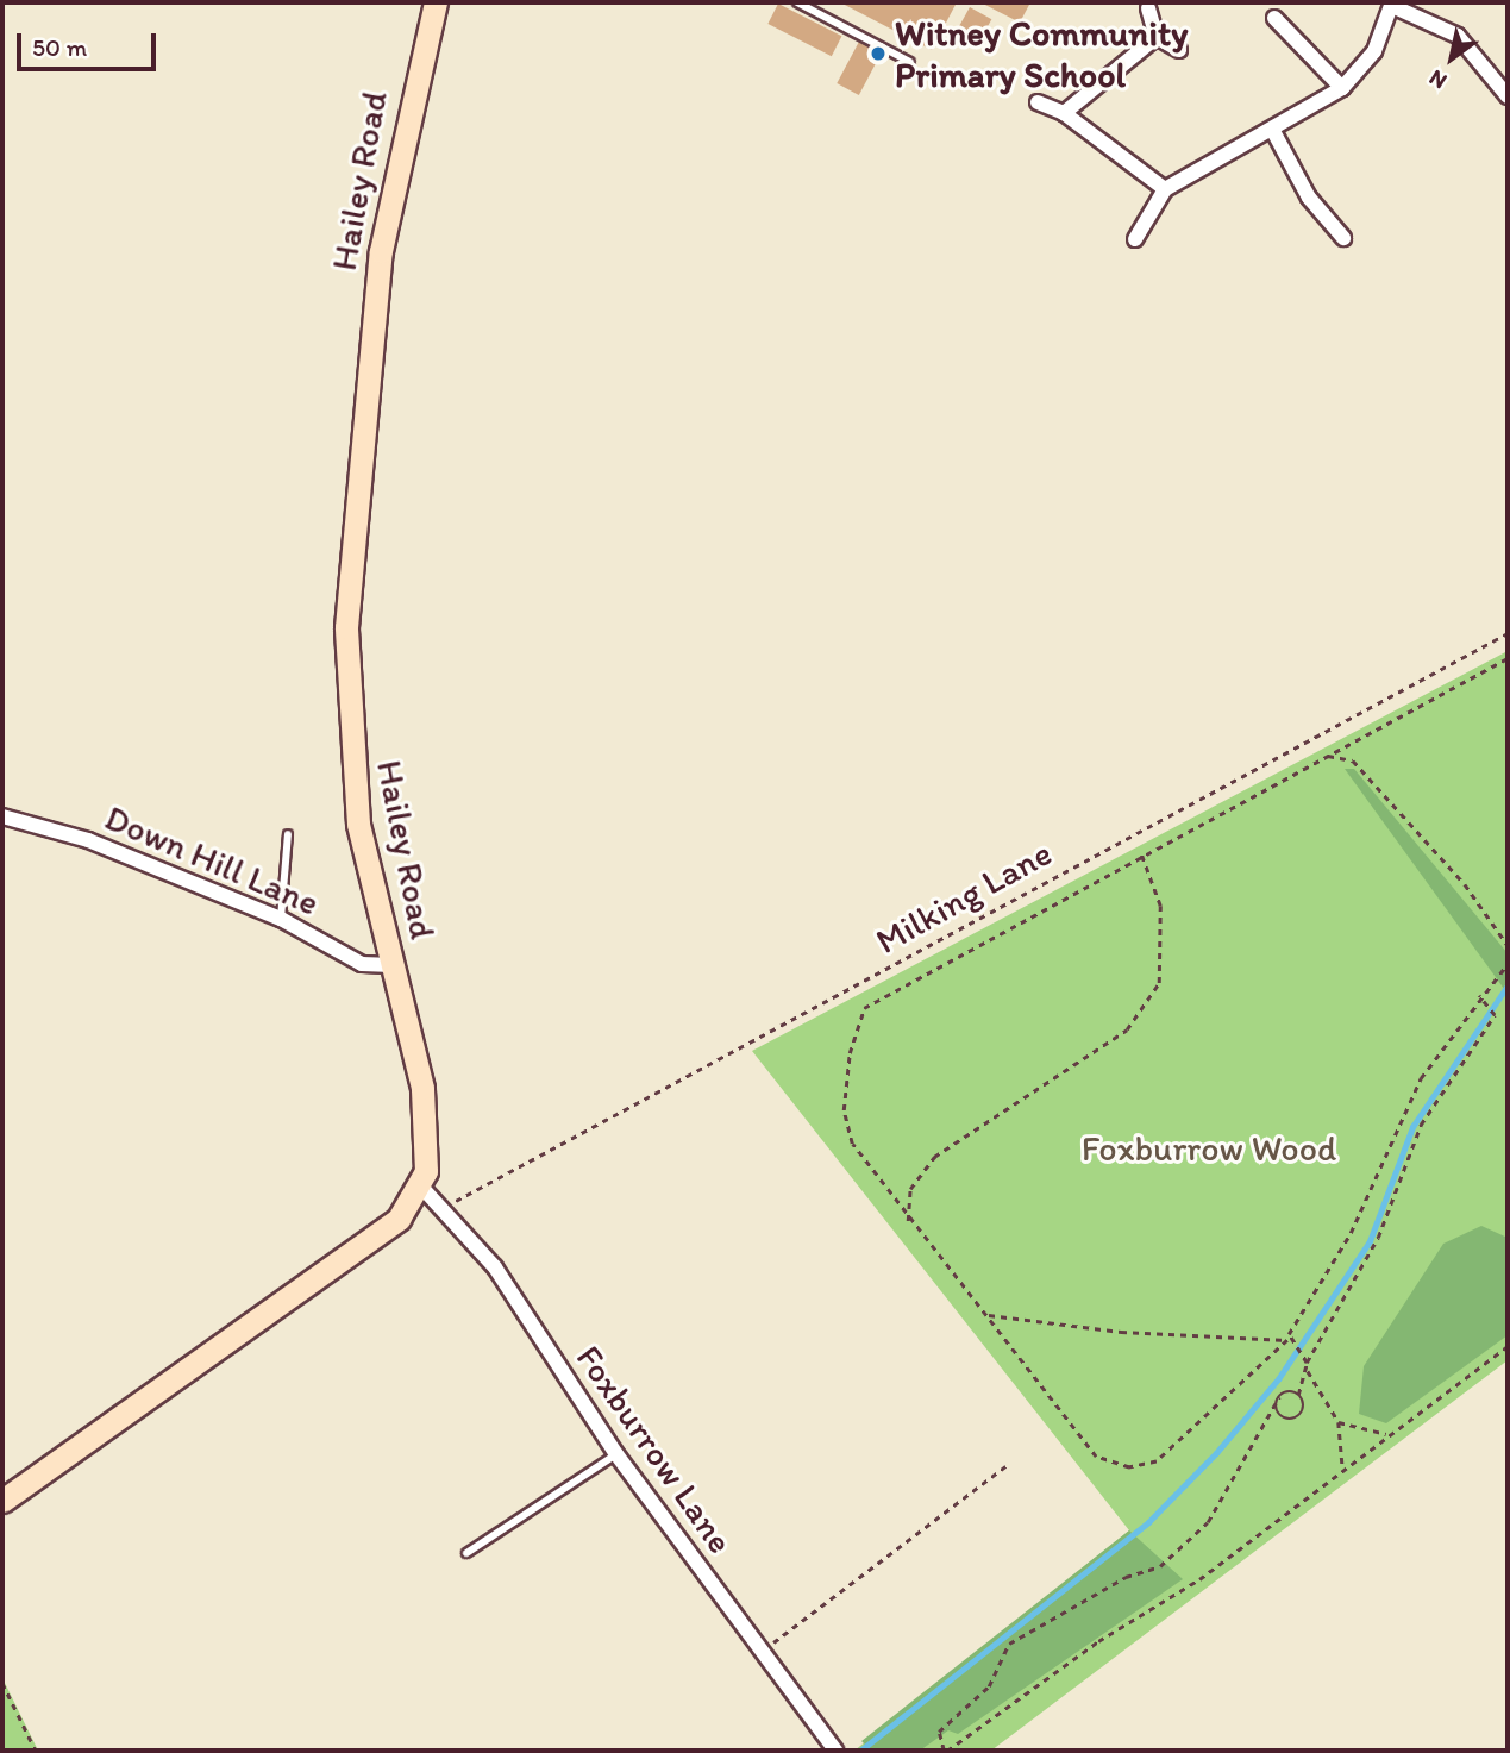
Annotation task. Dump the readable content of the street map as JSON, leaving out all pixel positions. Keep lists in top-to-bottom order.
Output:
{
  "streets": {
    "main road": ["Hailey Road"],
    "street": ["Down Hill Lane", "Foxburrow Lane"],
    "path": ["Milking Lane"]
  },
  "crossings": [
    ["Hailey Road", "Down Hill Lane"],
    ["Hailey Road", "Foxburrow Lane"],
    ["Milking Lane", "Foxburrow Lane"]
  ],
  "parks": ["Foxburrow Wood"],
  "places": ["Witney Community Primary School"],
  "scale_bar": "50 m",
  "north": "bottom left"
}
